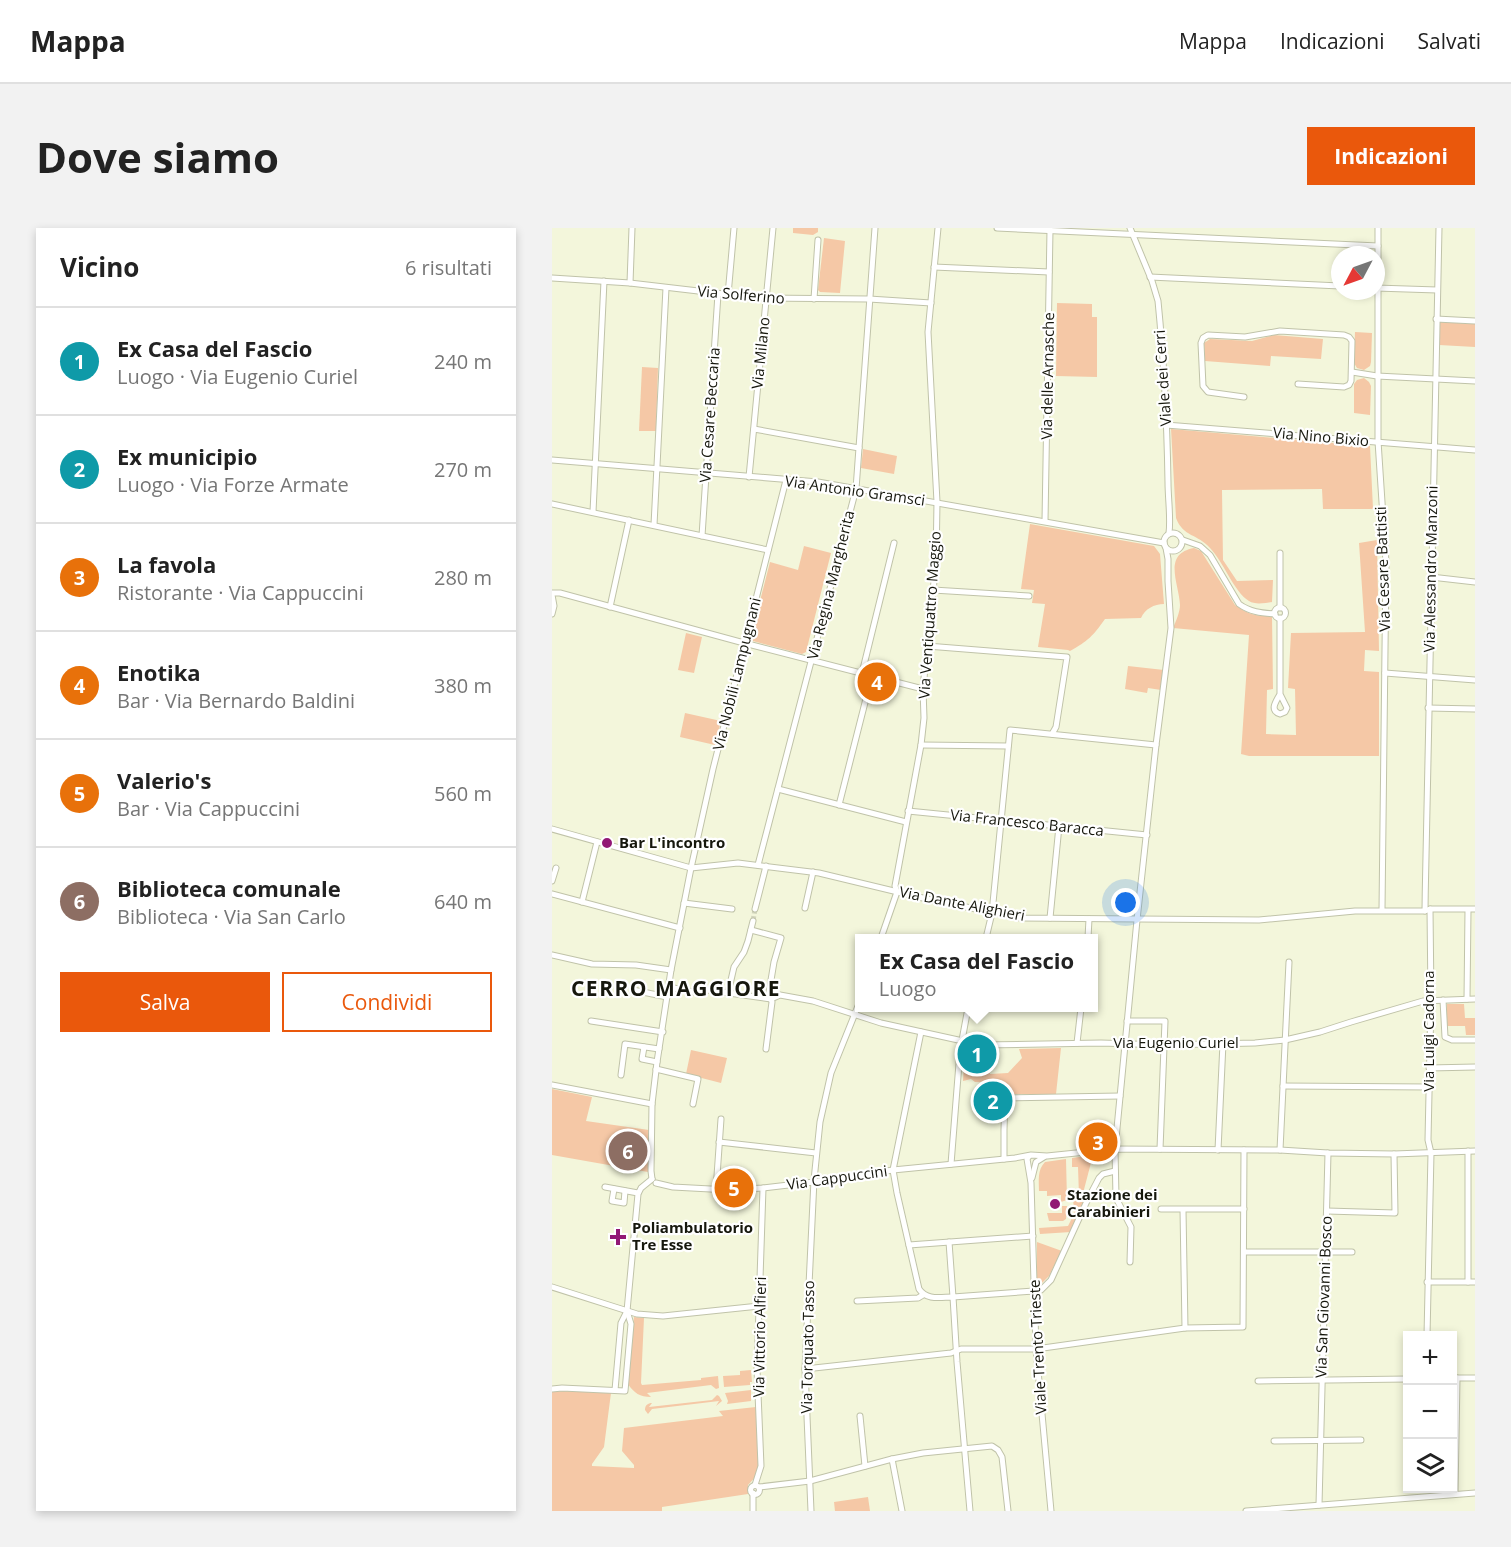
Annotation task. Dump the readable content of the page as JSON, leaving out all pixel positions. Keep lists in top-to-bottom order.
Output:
{
  "streets": {
    "street": [
      "Via Solferino",
      "Via Milano",
      "Via delle Arnasche",
      "Viale dei Cerri",
      "Via Cesare Beccaria",
      "Via Nino Bixio",
      "Via Antonio Gramsci",
      "Via Cesare Battisti",
      "Via Alessandro Manzoni",
      "Via Regina Margherita",
      "Via Ventiquattro Maggio",
      "Via Nobili Lampugnani",
      "Via Francesco Baracca",
      "Via Dante Alighieri",
      "Via Luigi Cadorna",
      "Via Eugenio Curiel",
      "Via Cappuccini",
      "Via San Giovanni Bosco",
      "Via Vittorio Alfieri",
      "Via Torquato Tasso",
      "Viale Trento Trieste"
    ]
  },
  "crossings": [
    ["Via Solferino", "Via Milano"],
    ["Via Solferino", "Via Cesare Beccaria"],
    ["Via Solferino", "Via Regina Margherita"],
    ["Via Solferino", "Via Ventiquattro Maggio"],
    ["Via Milano", "Via Antonio Gramsci"],
    ["Via delle Arnasche", "Via Antonio Gramsci"],
    ["Viale dei Cerri", "Via Nino Bixio"],
    ["Viale dei Cerri", "Via Antonio Gramsci"],
    ["Via Cesare Beccaria", "Via Antonio Gramsci"],
    ["Via Nino Bixio", "Via Cesare Battisti"],
    ["Via Nino Bixio", "Via Alessandro Manzoni"],
    ["Via Antonio Gramsci", "Via Regina Margherita"],
    ["Via Antonio Gramsci", "Via Ventiquattro Maggio"],
    ["Via Antonio Gramsci", "Via Nobili Lampugnani"],
    ["Via Cesare Battisti", "Via Dante Alighieri"],
    ["Via Alessandro Manzoni", "Via Dante Alighieri"],
    ["Via Alessandro Manzoni", "Via Luigi Cadorna"],
    ["Via Regina Margherita", "Via Dante Alighieri"],
    ["Via Ventiquattro Maggio", "Via Francesco Baracca"],
    ["Via Ventiquattro Maggio", "Via Dante Alighieri"],
    ["Via Nobili Lampugnani", "Via Dante Alighieri"],
    ["Via Nobili Lampugnani", "Via Eugenio Curiel"],
    ["Via Nobili Lampugnani", "Via Cappuccini"],
    ["Via Dante Alighieri", "Via Luigi Cadorna"],
    ["Via Luigi Cadorna", "Via Eugenio Curiel"],
    ["Via Luigi Cadorna", "Via Cappuccini"],
    ["Via Eugenio Curiel", "Via Torquato Tasso"],
    ["Via Cappuccini", "Via San Giovanni Bosco"],
    ["Via Cappuccini", "Via Vittorio Alfieri"],
    ["Via Cappuccini", "Via Torquato Tasso"],
    ["Via Cappuccini", "Viale Trento Trieste"]
  ],
  "districts": ["CERRO MAGGIORE"],
  "places": {
    "other": ["Bar L'incontro", "Stazione dei Carabinieri"],
    "health": ["Poliambulatorio Tre Esse"]
  },
  "north": "bottom left",
  "page": {
    "header": "Mappa",
    "nav": ["Mappa", "Indicazioni", "Salvati"],
    "buttons": [
      "Indicazioni",
      ["Salva", "Condividi"]
    ],
    "title": "Dove siamo",
    "heading": ["Vicino", "6 risultati"],
    "list": [
      {
        "mark": "1",
        "name": "Ex Casa del Fascio",
        "note": "Luogo · Via Eugenio Curiel",
        "value": "240 m"
      },
      {
        "mark": "2",
        "name": "Ex municipio",
        "note": "Luogo · Via Forze Armate",
        "value": "270 m"
      },
      {
        "mark": "3",
        "name": "La favola",
        "note": "Ristorante · Via Cappuccini",
        "value": "280 m"
      },
      {
        "mark": "4",
        "name": "Enotika",
        "note": "Bar · Via Bernardo Baldini",
        "value": "380 m"
      },
      {
        "mark": "5",
        "name": "Valerio's",
        "note": "Bar · Via Cappuccini",
        "value": "560 m"
      },
      {
        "mark": "6",
        "name": "Biblioteca comunale",
        "note": "Biblioteca · Via San Carlo",
        "value": "640 m"
      }
    ],
    "pins": [
      "4",
      "1",
      "2",
      "3",
      "6",
      "5"
    ],
    "popup": ["Ex Casa del Fascio", "Luogo"],
    "map_buttons": ["+", "−"]
  }
}
